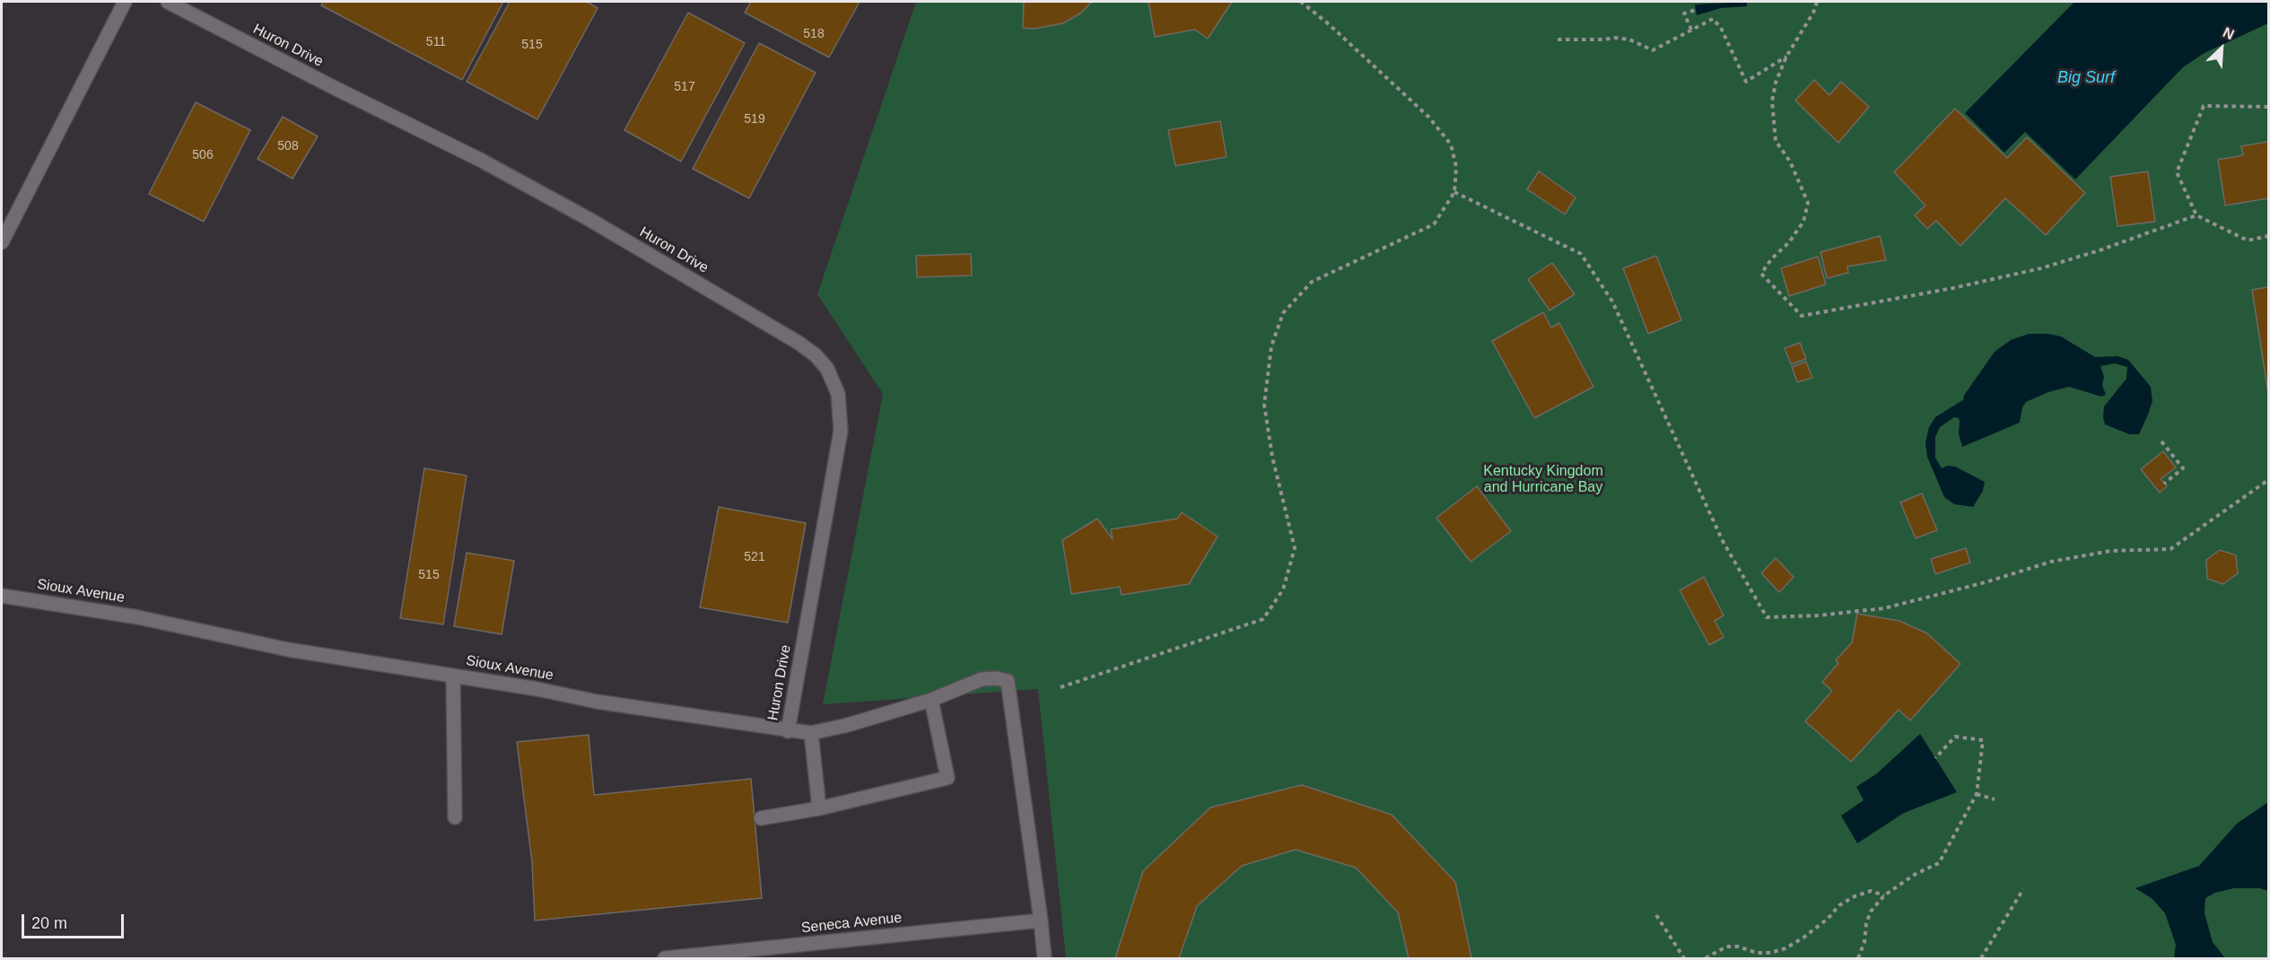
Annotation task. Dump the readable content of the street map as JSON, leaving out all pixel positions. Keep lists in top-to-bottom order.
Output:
{
  "streets": {
    "street": ["Huron Drive", "Sioux Avenue", "Seneca Avenue"]
  },
  "crossings": [
    ["Huron Drive", "Sioux Avenue"],
    ["Sioux Avenue", "Seneca Avenue"]
  ],
  "water": ["Big Surf"],
  "parks": ["Kentucky Kingdom and Hurricane Bay"],
  "house_numbers": [
    "518",
    "511",
    "515",
    "517",
    "519",
    "508",
    "506",
    "521",
    "515"
  ],
  "scale_bar": "20 m",
  "north": "top right"
}
